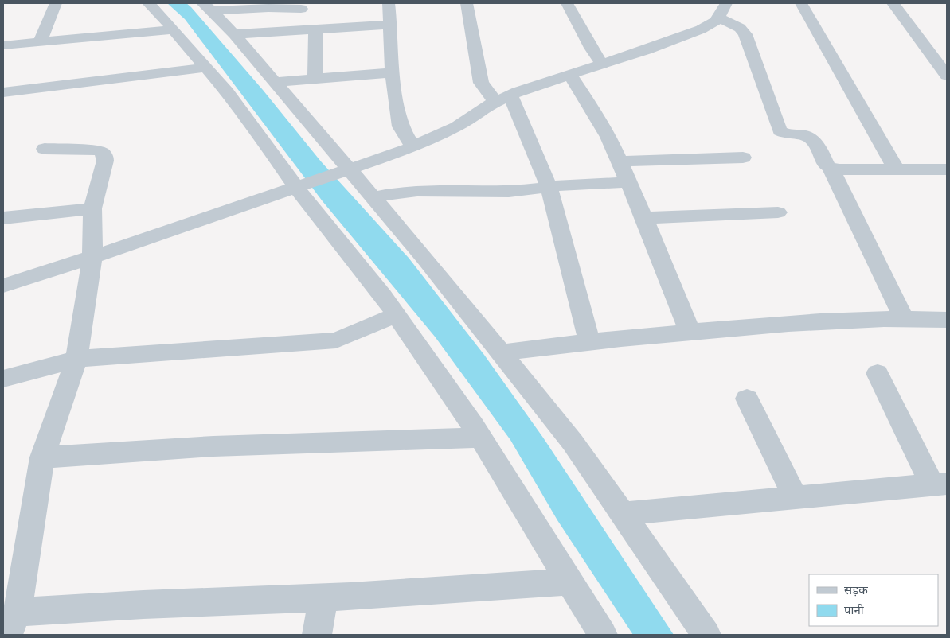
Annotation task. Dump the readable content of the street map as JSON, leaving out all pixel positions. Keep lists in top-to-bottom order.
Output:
{
  "legend": ["सड़क", "पानी"]
}
